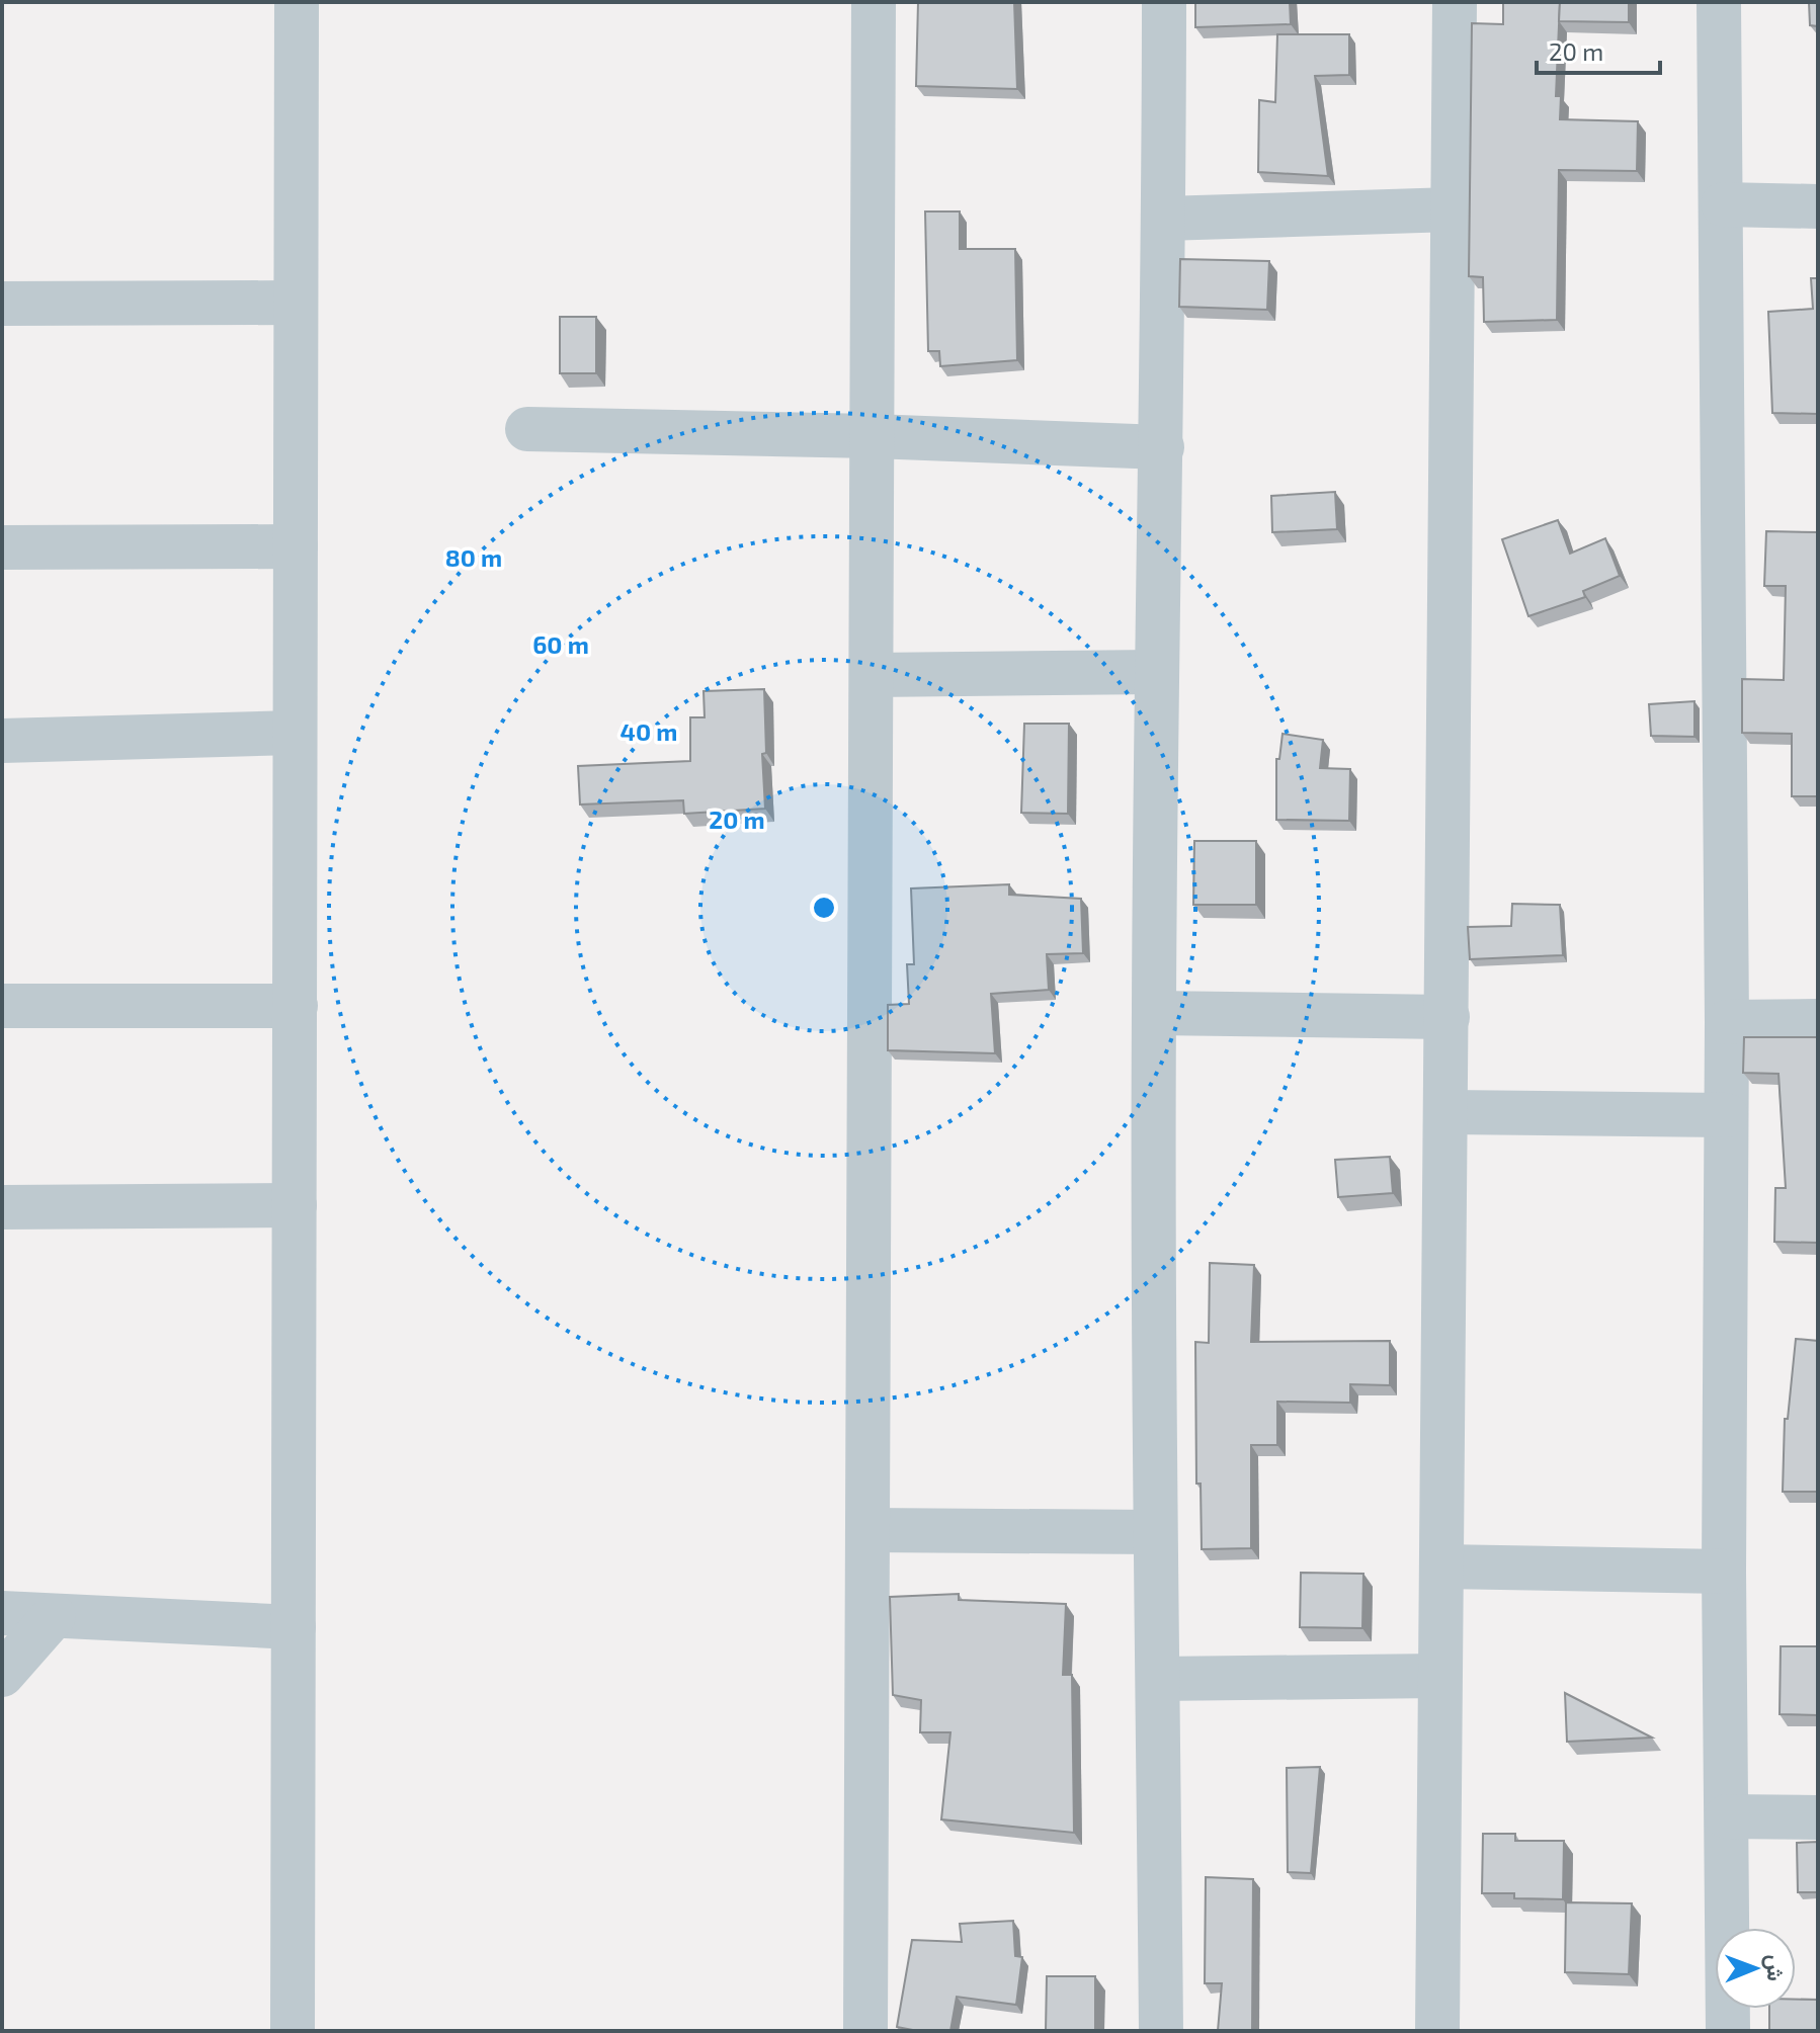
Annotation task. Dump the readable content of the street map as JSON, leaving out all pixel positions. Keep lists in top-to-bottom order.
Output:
{
  "scale_bar": "20 m",
  "north": "right",
  "rings": [
    "80 m",
    "60 m",
    "40 m",
    "20 m"
  ]
}
